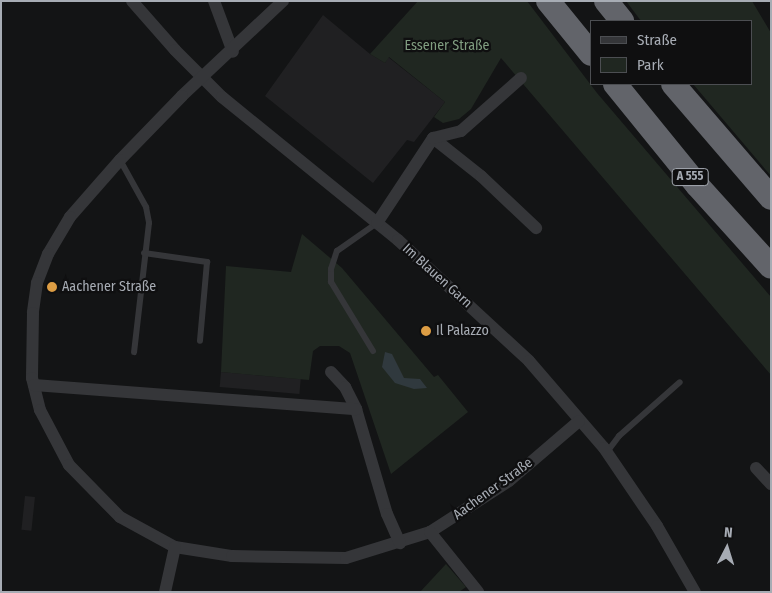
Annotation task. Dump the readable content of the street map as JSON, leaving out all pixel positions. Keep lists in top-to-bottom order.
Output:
{
  "streets": {
    "highway": ["A 555"],
    "street": ["Im Blauen Garn", "Aachener Straße"]
  },
  "crossings": [
    ["Im Blauen Garn", "Aachener Straße"]
  ],
  "parks": ["Essener Straße"],
  "places": ["Aachener Straße", "Il Palazzo"],
  "legend": ["Straße", "Park"],
  "north": "top"
}
